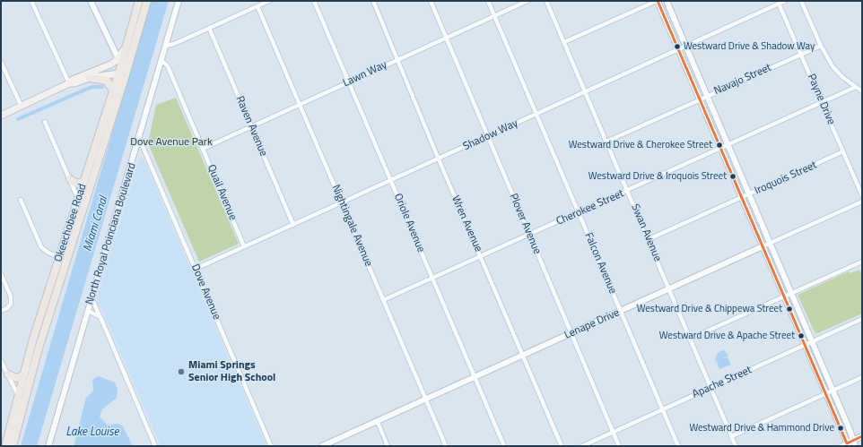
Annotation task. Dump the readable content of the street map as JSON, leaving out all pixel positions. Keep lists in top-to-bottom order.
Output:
{
  "streets": {
    "highway": ["Okeechobee Road"],
    "street": [
      "Lawn Way",
      "Navajo Street",
      "Payne Drive",
      "Raven Avenue",
      "Shadow Way",
      "Iroquois Street",
      "Quail Avenue",
      "Cherokee Street",
      "Oriole Avenue",
      "Wren Avenue",
      "Plover Avenue",
      "Nightingale Avenue",
      "Swan Avenue",
      "North Royal Poinciana Boulevard",
      "Falcon Avenue",
      "Dove Avenue",
      "Lenape Drive",
      "Apache Street"
    ]
  },
  "crossings": [
    ["Lawn Way", "Raven Avenue"],
    ["Lawn Way", "Quail Avenue"],
    ["Lawn Way", "Oriole Avenue"],
    ["Lawn Way", "Wren Avenue"],
    ["Lawn Way", "Plover Avenue"],
    ["Lawn Way", "Nightingale Avenue"],
    ["Lawn Way", "Falcon Avenue"],
    ["Navajo Street", "Payne Drive"],
    ["Navajo Street", "Swan Avenue"],
    ["Payne Drive", "Shadow Way"],
    ["Payne Drive", "Iroquois Street"],
    ["Payne Drive", "Cherokee Street"],
    ["Raven Avenue", "Shadow Way"],
    ["Shadow Way", "Quail Avenue"],
    ["Shadow Way", "Oriole Avenue"],
    ["Shadow Way", "Wren Avenue"],
    ["Shadow Way", "Plover Avenue"],
    ["Shadow Way", "Nightingale Avenue"],
    ["Shadow Way", "Swan Avenue"],
    ["Shadow Way", "Falcon Avenue"],
    ["Shadow Way", "Dove Avenue"],
    ["Iroquois Street", "Swan Avenue"],
    ["Quail Avenue", "North Royal Poinciana Boulevard"],
    ["Cherokee Street", "Oriole Avenue"],
    ["Cherokee Street", "Wren Avenue"],
    ["Cherokee Street", "Plover Avenue"],
    ["Cherokee Street", "Nightingale Avenue"],
    ["Cherokee Street", "Swan Avenue"],
    ["Cherokee Street", "Falcon Avenue"],
    ["Oriole Avenue", "Lenape Drive"],
    ["Wren Avenue", "Lenape Drive"],
    ["Plover Avenue", "Lenape Drive"],
    ["Plover Avenue", "Apache Street"],
    ["Nightingale Avenue", "Lenape Drive"],
    ["Swan Avenue", "Lenape Drive"],
    ["Swan Avenue", "Apache Street"],
    ["North Royal Poinciana Boulevard", "Dove Avenue"],
    ["Falcon Avenue", "Lenape Drive"],
    ["Falcon Avenue", "Apache Street"]
  ],
  "water": ["Miami Canal", "Lake Louise"],
  "parks": ["Dove Avenue Park"],
  "places": [
    "Westward Drive & Shadow Way",
    "Westward Drive & Cherokee Street",
    "Westward Drive & Iroquois Street",
    "Westward Drive & Chippewa Street",
    "Westward Drive & Apache Street",
    "Miami Springs Senior High School",
    "Westward Drive & Hammond Drive"
  ]
}
